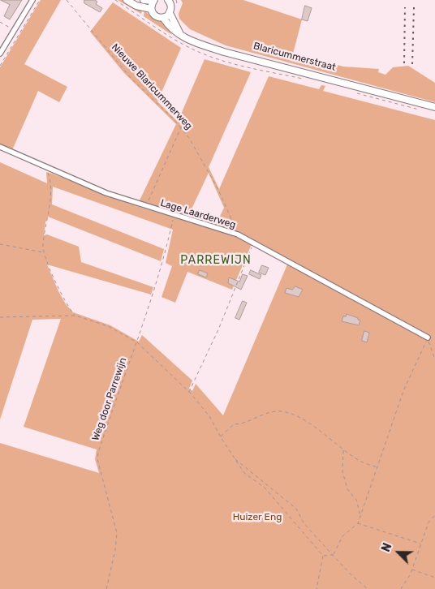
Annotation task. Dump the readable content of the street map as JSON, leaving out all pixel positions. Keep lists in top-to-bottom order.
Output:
{
  "streets": {
    "main road": ["Blaricummerstraat"],
    "street": ["Lage Laarderweg"],
    "path": ["Nieuwe Blaricummerweg", "Weg door Parrewijn"]
  },
  "crossings": [
    ["Nieuwe Blaricummerweg", "Lage Laarderweg"],
    ["Lage Laarderweg", "Weg door Parrewijn"]
  ],
  "districts": ["PARREWIJN"],
  "parks": ["Huizer Eng"],
  "north": "top left"
}
